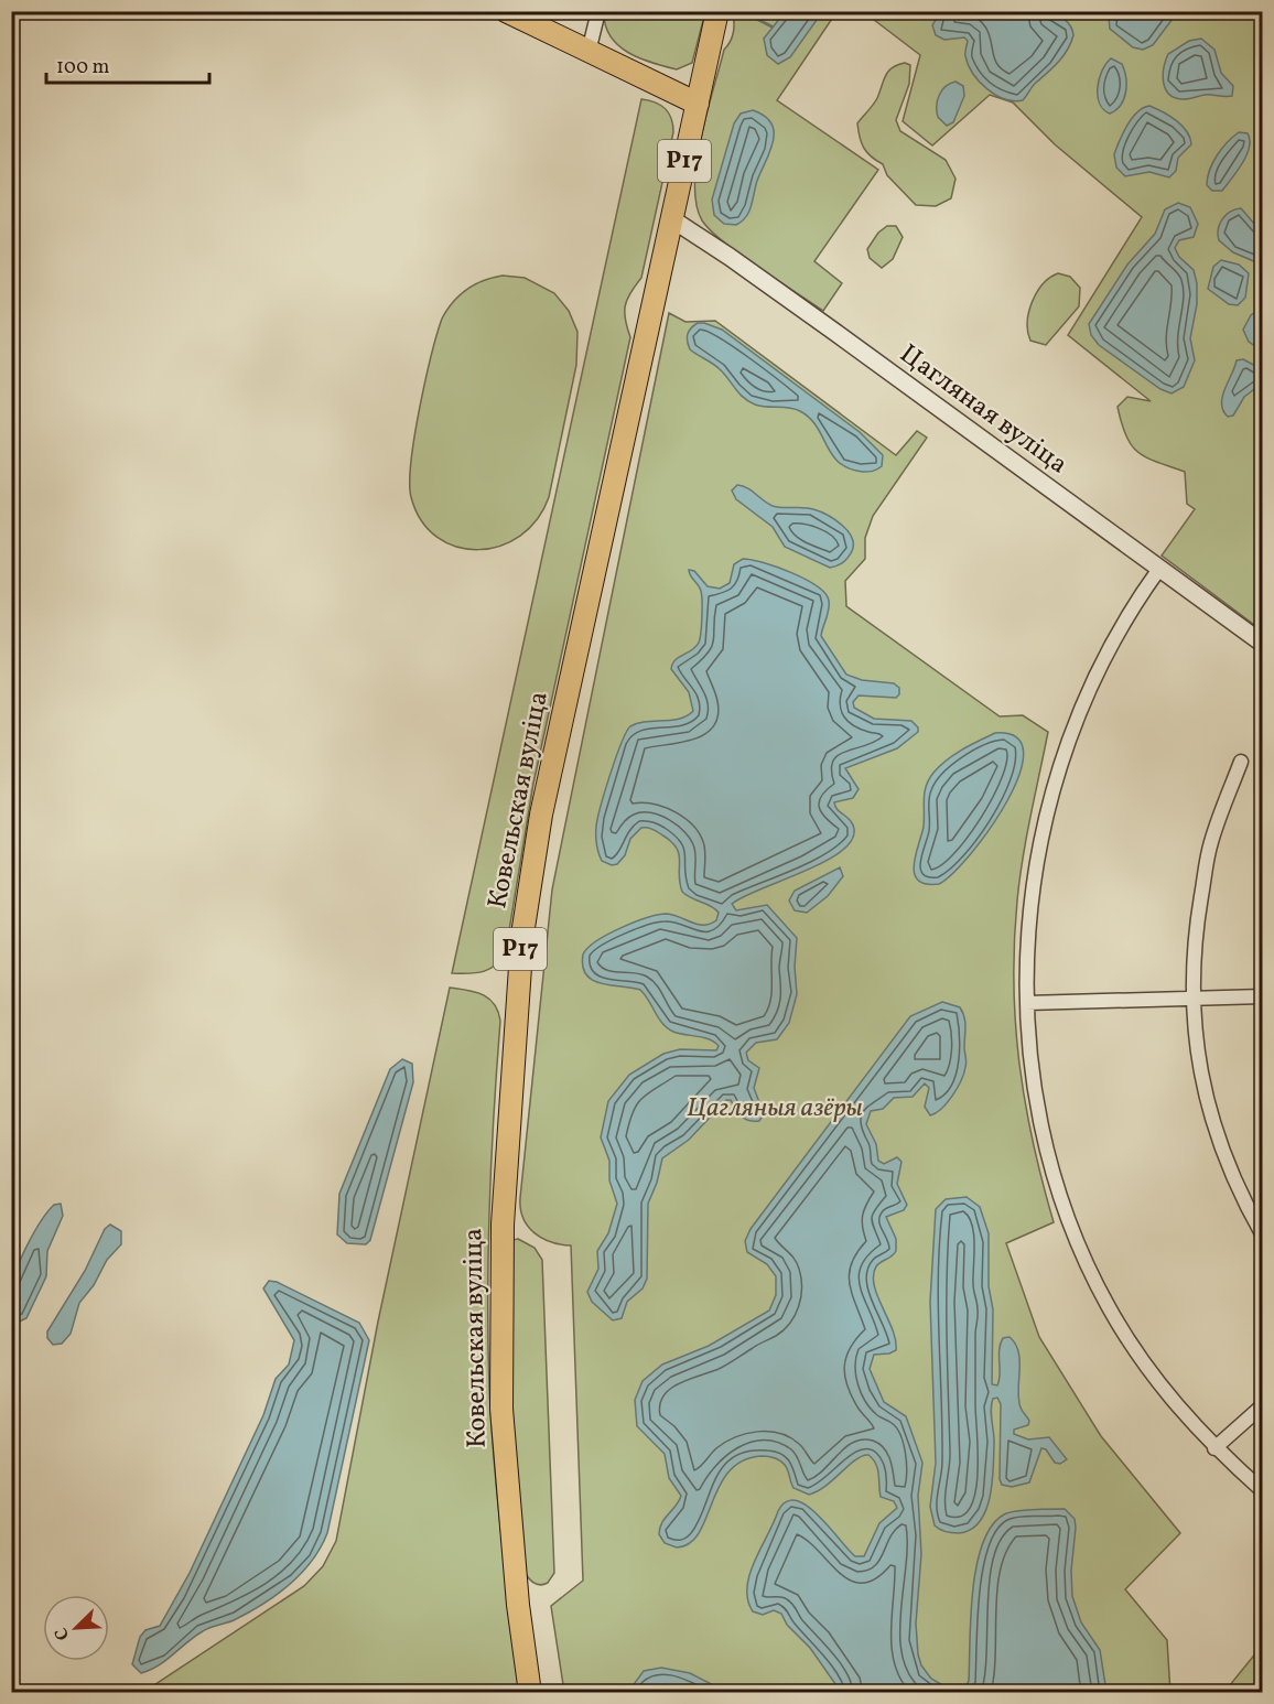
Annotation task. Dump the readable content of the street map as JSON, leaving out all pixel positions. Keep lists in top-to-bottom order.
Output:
{
  "streets": {
    "main road": ["Р17", "Ковельская вуліца"],
    "street": ["Цагляная вуліца"]
  },
  "crossings": [
    ["Цагляная вуліца", "Ковельская вуліца"]
  ],
  "parks": ["Цагляныя азёры"],
  "scale_bar": "100 m",
  "north": "bottom left"
}
